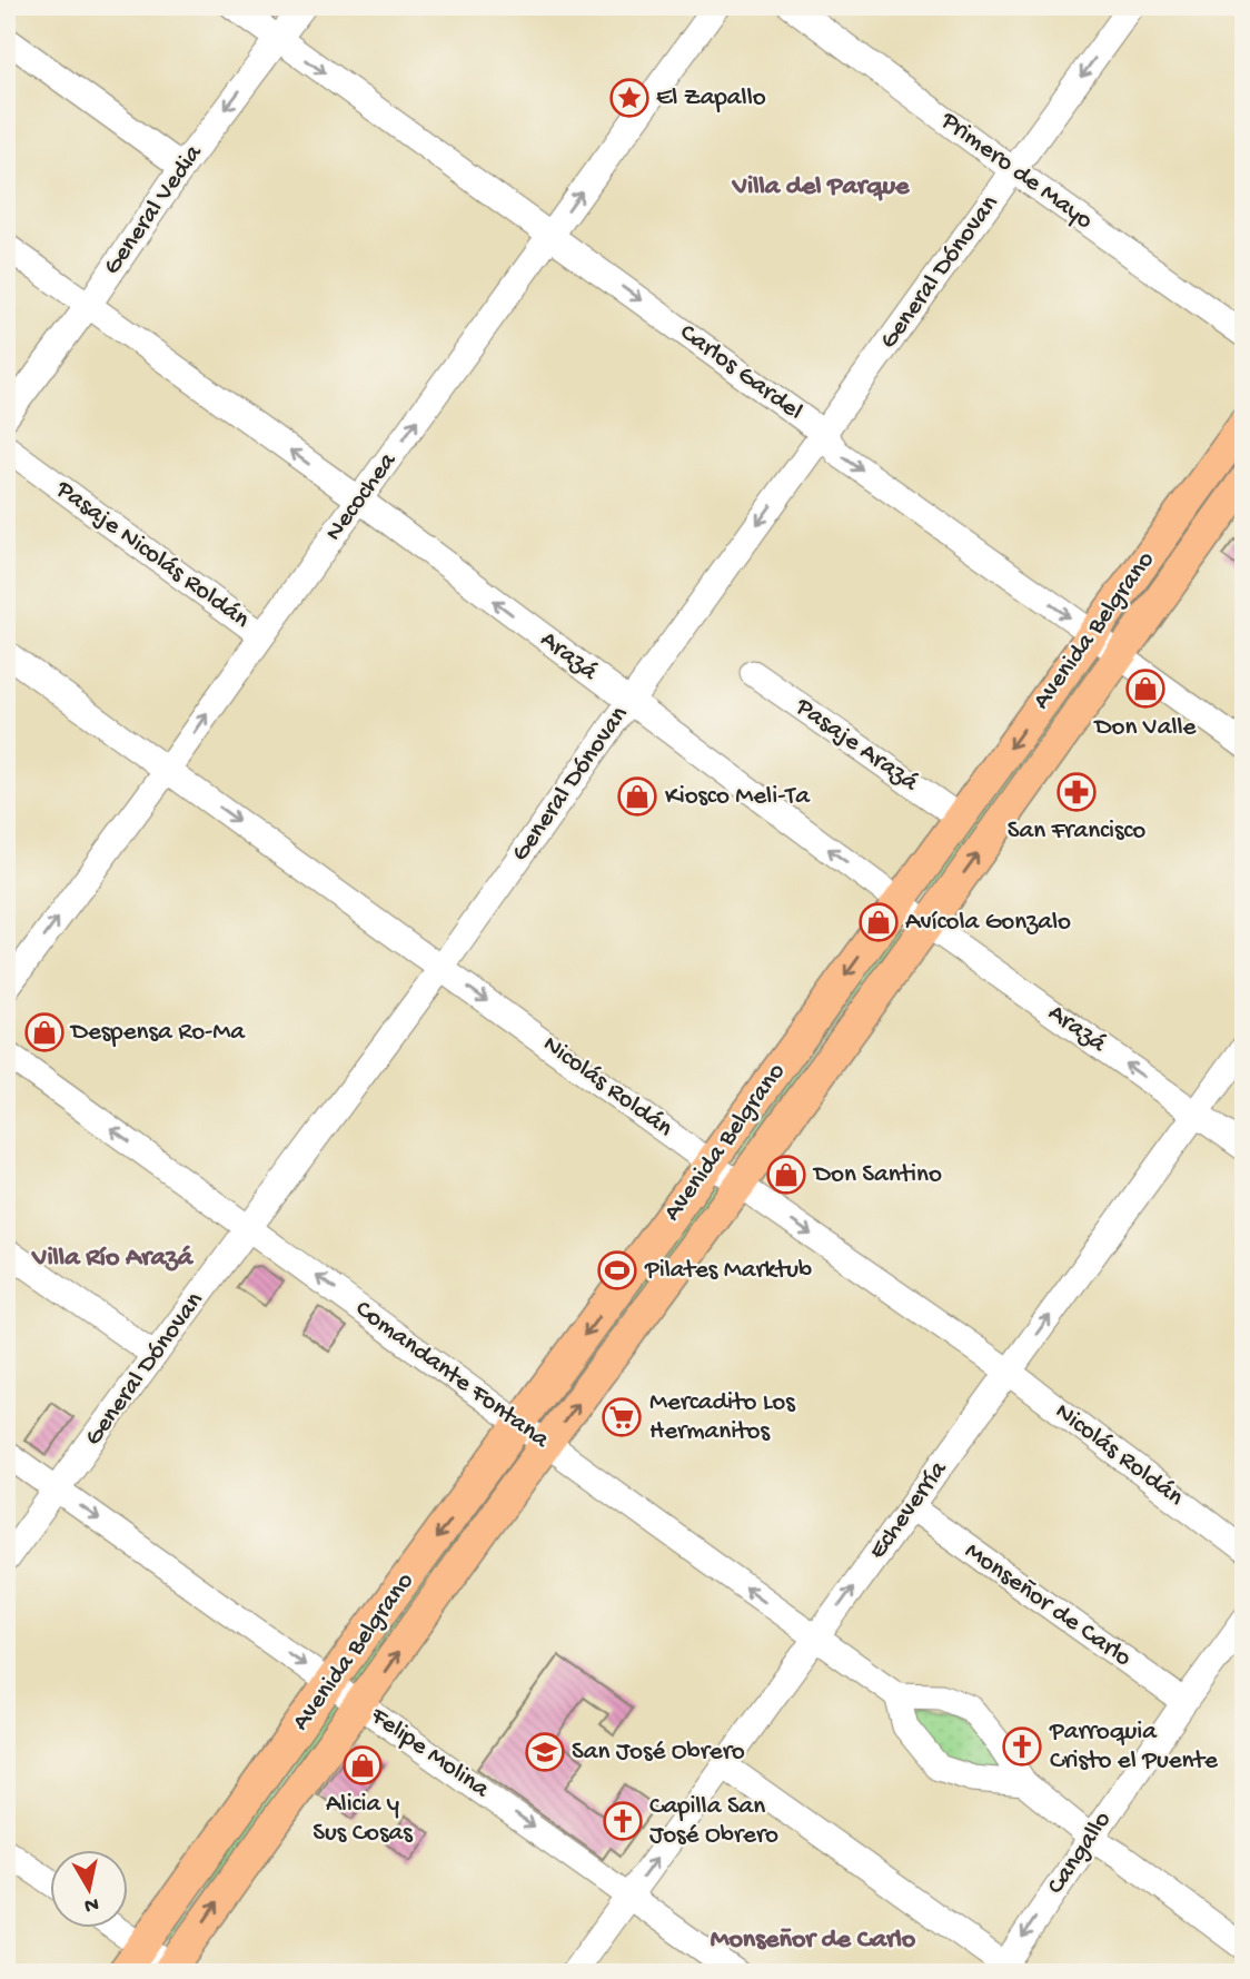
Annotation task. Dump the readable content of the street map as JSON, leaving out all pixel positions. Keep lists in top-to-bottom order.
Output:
{
  "streets": {
    "main road": ["Avenida Belgrano"],
    "street": [
      "Primero de Mayo",
      "General Vedia",
      "General Dónovan",
      "Carlos Gardel",
      "Necochea",
      "Pasaje Nicolás Roldán",
      "Arazá",
      "Pasaje Arazá",
      "Nicolás Roldán",
      "Comandante Fontana",
      "Echeverría",
      "Monseñor de Carlo",
      "Felipe Molina",
      "Cangallo"
    ]
  },
  "crossings": [
    ["Primero de Mayo", "General Dónovan"],
    ["General Vedia", "Carlos Gardel"],
    ["General Vedia", "Arazá"],
    ["General Dónovan", "Carlos Gardel"],
    ["General Dónovan", "Arazá"],
    ["General Dónovan", "Nicolás Roldán"],
    ["General Dónovan", "Comandante Fontana"],
    ["General Dónovan", "Felipe Molina"],
    ["Carlos Gardel", "Necochea"],
    ["Carlos Gardel", "Avenida Belgrano"],
    ["Necochea", "Pasaje Nicolás Roldán"],
    ["Necochea", "Arazá"],
    ["Necochea", "Nicolás Roldán"],
    ["Avenida Belgrano", "Arazá"],
    ["Avenida Belgrano", "Pasaje Arazá"],
    ["Avenida Belgrano", "Nicolás Roldán"],
    ["Avenida Belgrano", "Comandante Fontana"],
    ["Avenida Belgrano", "Felipe Molina"],
    ["Arazá", "Echeverría"],
    ["Nicolás Roldán", "Echeverría"],
    ["Comandante Fontana", "Echeverría"],
    ["Echeverría", "Monseñor de Carlo"],
    ["Echeverría", "Felipe Molina"],
    ["Monseñor de Carlo", "Cangallo"]
  ],
  "one_way": [
    "Carlos Gardel",
    "Necochea",
    "Arazá",
    "Nicolás Roldán",
    "Comandante Fontana",
    "Echeverría",
    "Felipe Molina",
    "Cangallo"
  ],
  "districts": ["Villa del Parque", "Villa Río Arazá", "Monseñor de Carlo"],
  "places": {
    "place": ["El Zapallo"],
    "shop": [
      "Don Valle",
      "Kiosco Meli-Ta",
      "Avícola Gonzalo",
      "Despensa Ro-Ma",
      "Don Santino",
      "Alicia y Sus Cosas"
    ],
    "pharmacy": ["San Francisco"],
    "sports": ["Pilates Marktub"],
    "supermarket": ["Mercadito Los Hermanitos"],
    "church": ["Parroquia Cristo el Puente", "Capilla San José Obrero"],
    "school or university": ["San José Obrero"]
  },
  "north": "bottom"
}
